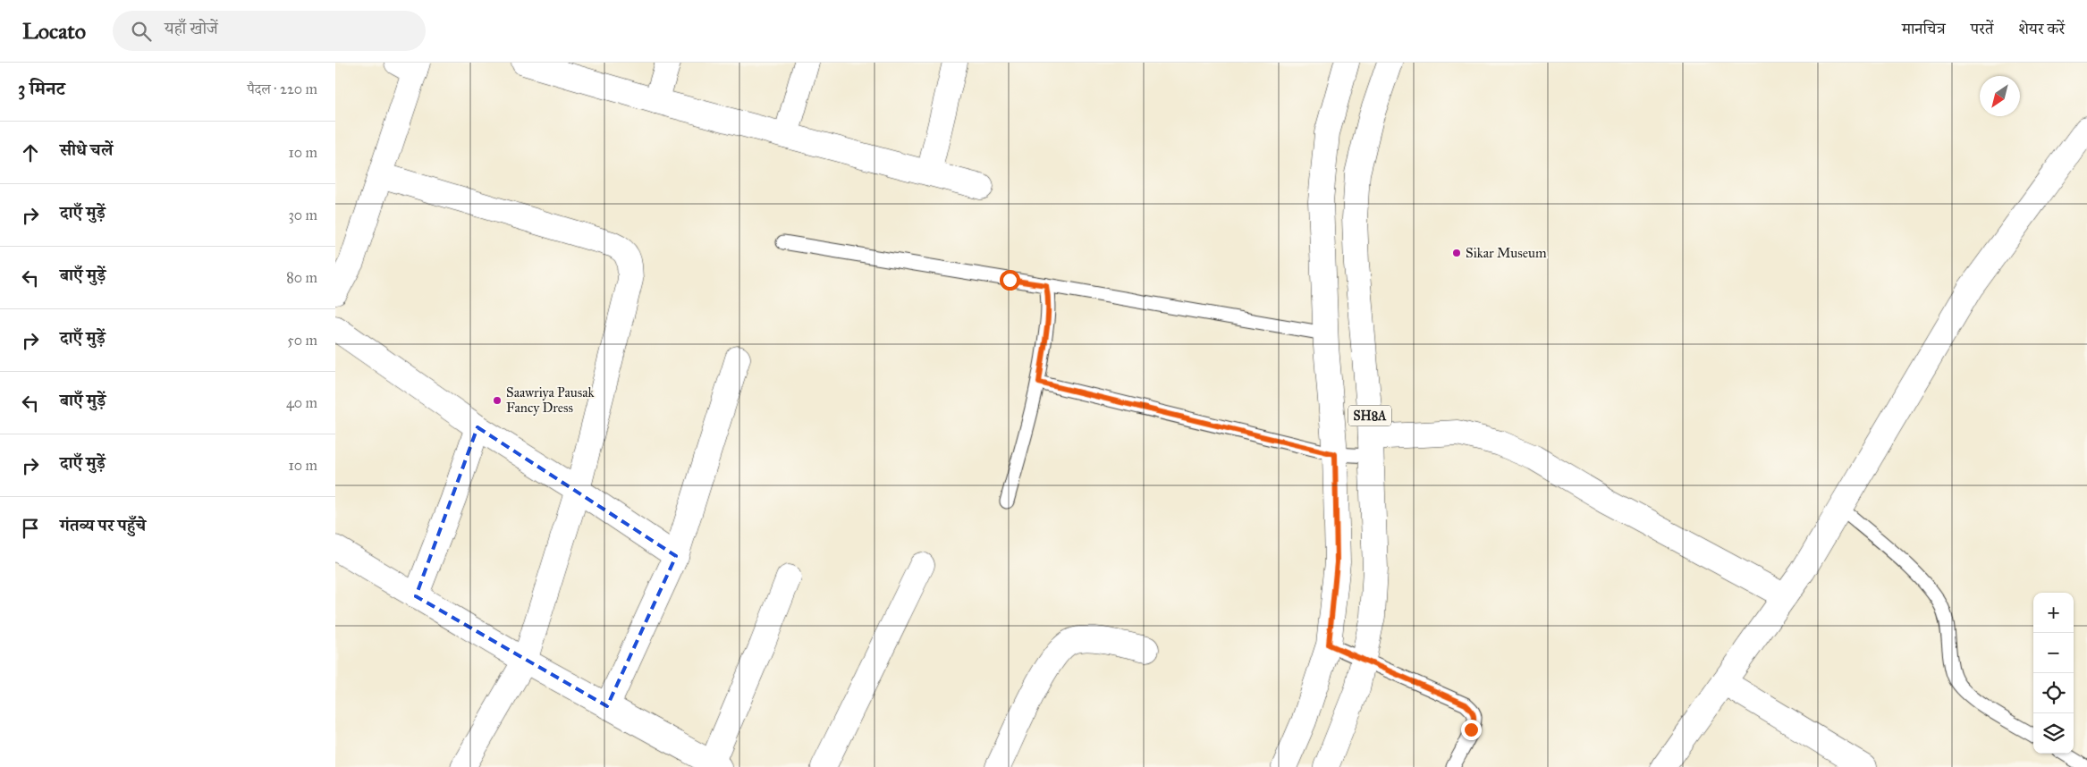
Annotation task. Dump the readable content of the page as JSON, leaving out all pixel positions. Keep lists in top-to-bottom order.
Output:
{
  "streets": {
    "street": ["SH8A"]
  },
  "places": ["Sikar Museum", "Saawriya Pausak Fancy Dress"],
  "north": "bottom left",
  "page": {
    "header": "Locato",
    "search": "यहाँ खोजें",
    "nav": ["मानचित्र", "परतें", "शेयर करें"],
    "heading": ["3 मिनट", "पैदल · 220 m"],
    "list": [
      ["सीधे चलें", "10 m"],
      ["दाएँ मुड़ें", "30 m"],
      ["बाएँ मुड़ें", "80 m"],
      ["दाएँ मुड़ें", "50 m"],
      ["बाएँ मुड़ें", "40 m"],
      ["दाएँ मुड़ें", "10 m"],
      "गंतव्य पर पहुँचे"
    ],
    "map_buttons": ["+", "−"]
  }
}
